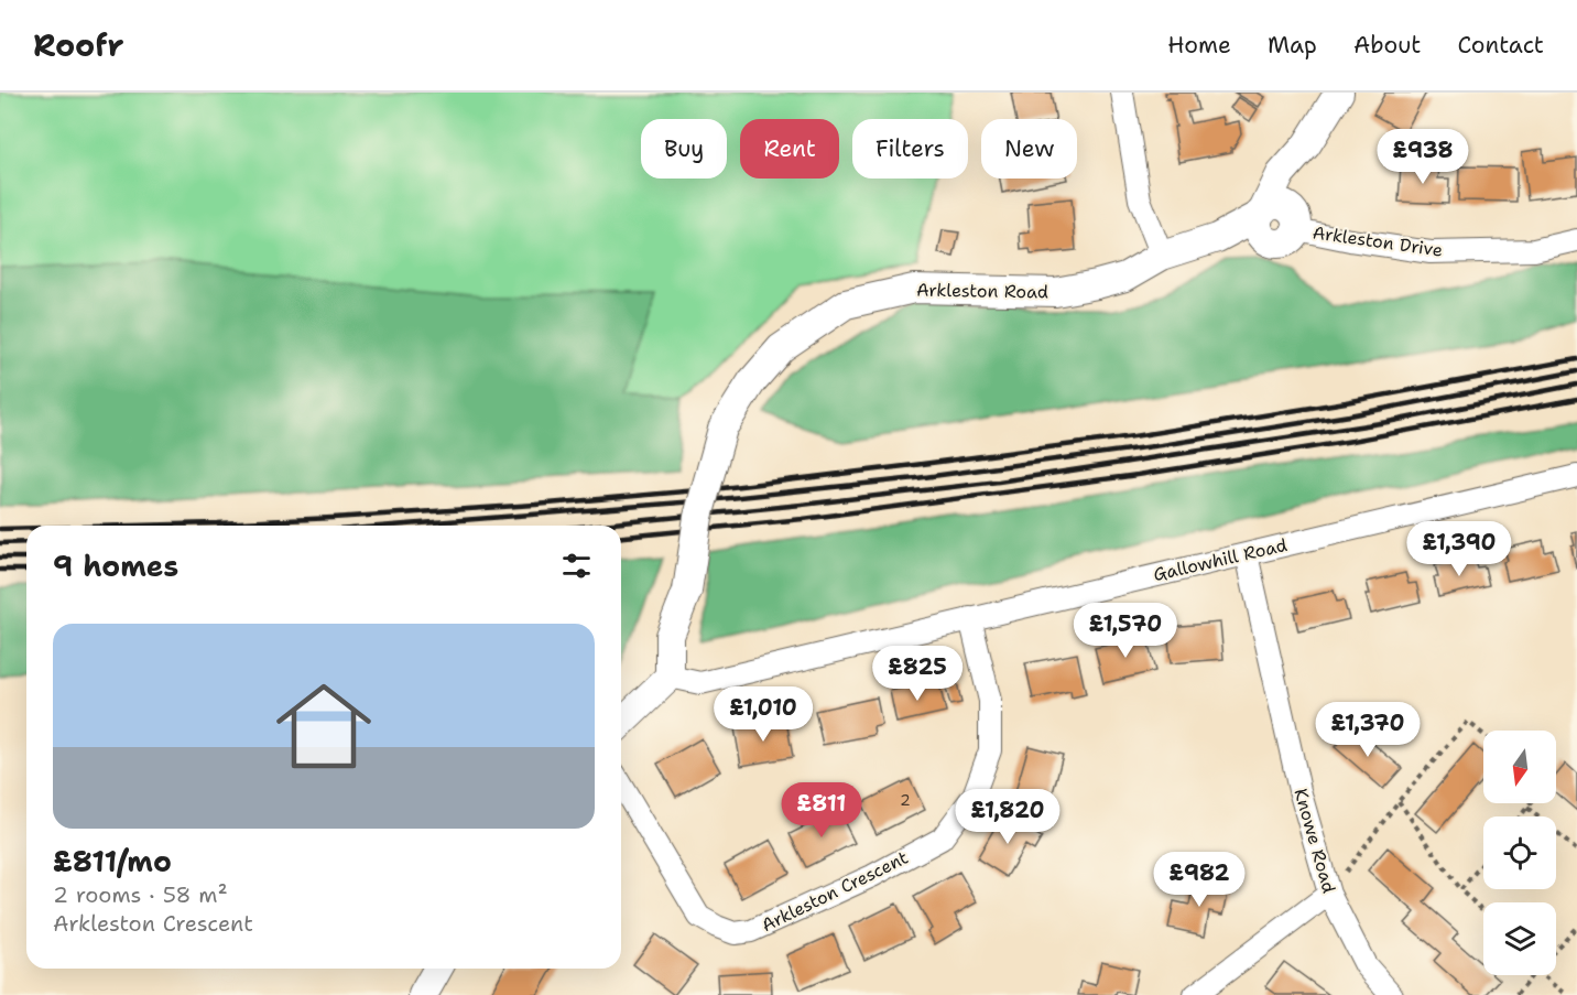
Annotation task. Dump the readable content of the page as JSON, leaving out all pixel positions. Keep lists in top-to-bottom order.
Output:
{
  "streets": {
    "street": [
      "Arkleston Drive",
      "Arkleston Road",
      "Gallowhill Road",
      "Knowe Road",
      "Arkleston Crescent"
    ]
  },
  "crossings": [
    ["Arkleston Drive", "Arkleston Road"],
    ["Arkleston Road", "Gallowhill Road"],
    ["Gallowhill Road", "Knowe Road"],
    ["Gallowhill Road", "Arkleston Crescent"]
  ],
  "house_numbers": ["2"],
  "north": "bottom",
  "page": {
    "header": "Roofr",
    "nav": [
      "Home",
      "Map",
      "About",
      "Contact"
    ],
    "chip": [
      "Buy",
      "Rent",
      "Filters",
      "New"
    ],
    "price": [
      "£938",
      "£1,390",
      "£1,570",
      "£825",
      "£1,010",
      "£1,370",
      "£811",
      "£1,820",
      "£982"
    ],
    "heading": "9 homes",
    "list": [
      {
        "name": "£811/mo",
        "note": "2 rooms · 58 m² · Arkleston Crescent"
      }
    ]
  }
}
